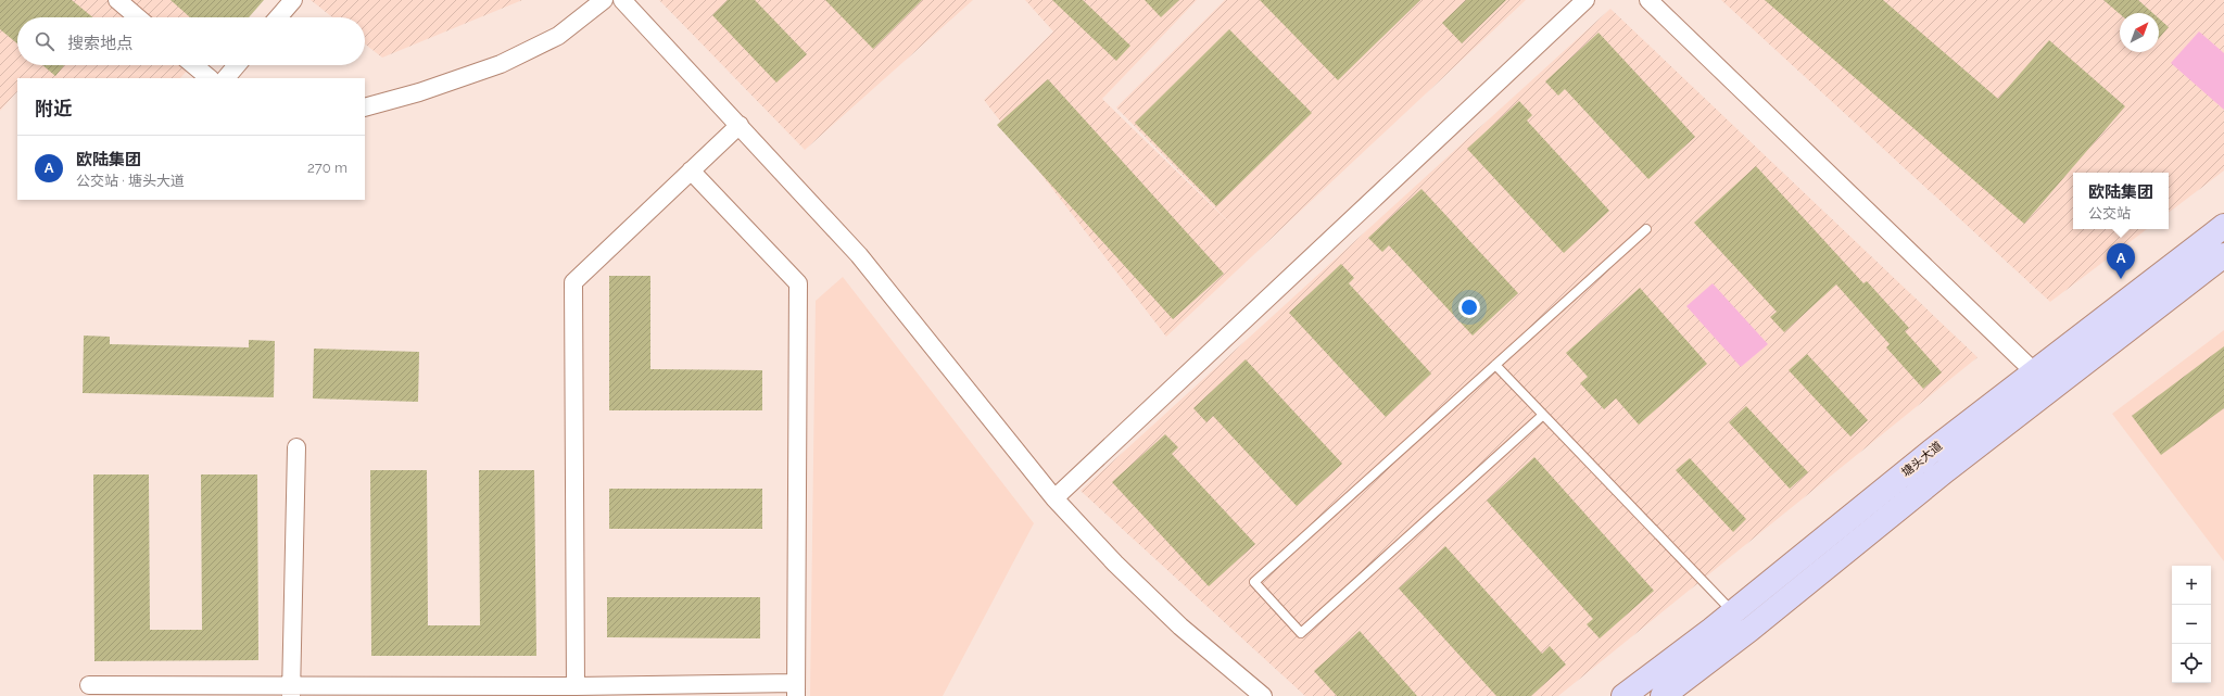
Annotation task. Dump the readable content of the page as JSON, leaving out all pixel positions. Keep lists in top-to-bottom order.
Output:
{
  "streets": {
    "main road": ["塘头大道"]
  },
  "north": "top right",
  "page": {
    "search": "搜索地点",
    "heading": "附近",
    "list": [
      {
        "mark": "A",
        "name": "欧陆集团",
        "note": "公交站 · 塘头大道",
        "value": "270 m"
      }
    ],
    "popup": ["欧陆集团", "公交站"],
    "pins": "A",
    "map_buttons": ["+", "−"]
  }
}
